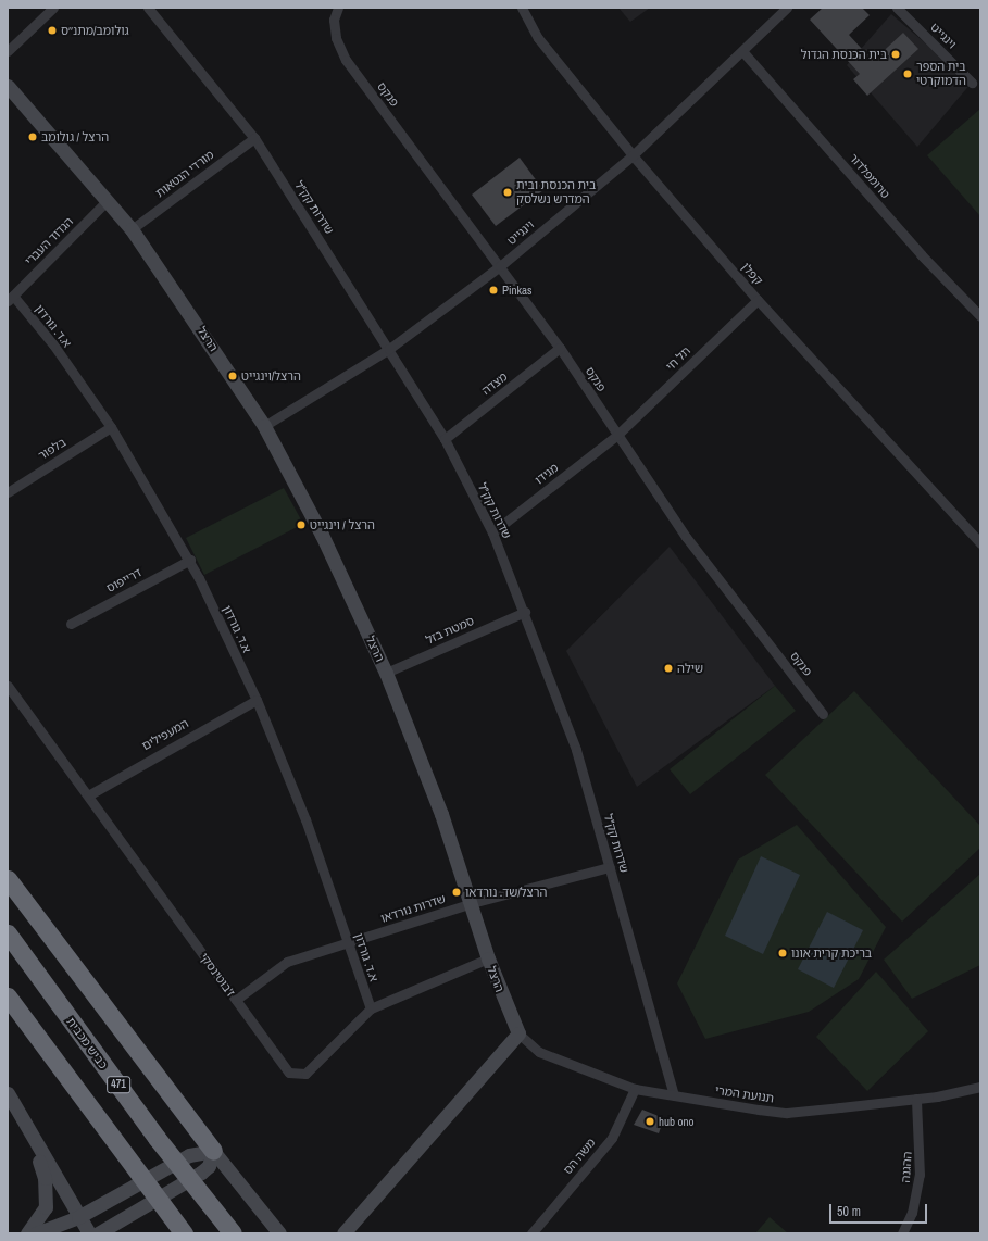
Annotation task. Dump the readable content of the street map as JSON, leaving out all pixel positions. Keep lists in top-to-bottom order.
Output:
{
  "streets": {
    "highway": ["כביש מכבית", "471"],
    "street": [
      "וינגייט",
      "פנקס",
      "מורדי הגטאות",
      "טרומפלדור",
      "שדרות קק\"ל",
      "הגדוד העברי",
      "קפלן",
      "א.ד. גורדון",
      "הרצל",
      "תל חי",
      "מצדה",
      "בלפור",
      "מגידו",
      "דרייפוס",
      "סמטת בזל",
      "המעפילים",
      "שדרות נורדאו",
      "ז'בוטינסקי",
      "תנועת המרי",
      "משה הס",
      "ההגנה"
    ]
  },
  "crossings": [
    ["וינגייט", "פנקס"],
    ["וינגייט", "טרומפלדור"],
    ["וינגייט", "שדרות קק\"ל"],
    ["וינגייט", "קפלן"],
    ["וינגייט", "הרצל"],
    ["פנקס", "תל חי"],
    ["פנקס", "מצדה"],
    ["פנקס", "מגידו"],
    ["מורדי הגטאות", "שדרות קק\"ל"],
    ["מורדי הגטאות", "הרצל"],
    ["שדרות קק\"ל", "מצדה"],
    ["שדרות קק\"ל", "מגידו"],
    ["שדרות קק\"ל", "סמטת בזל"],
    ["שדרות קק\"ל", "שדרות נורדאו"],
    ["שדרות קק\"ל", "תנועת המרי"],
    ["הגדוד העברי", "א.ד. גורדון"],
    ["הגדוד העברי", "הרצל"],
    ["קפלן", "תל חי"],
    ["א.ד. גורדון", "בלפור"],
    ["א.ד. גורדון", "דרייפוס"],
    ["א.ד. גורדון", "המעפילים"],
    ["א.ד. גורדון", "שדרות נורדאו"],
    ["א.ד. גורדון", "ז'בוטינסקי"],
    ["הרצל", "סמטת בזל"],
    ["הרצל", "שדרות נורדאו"],
    ["הרצל", "ז'בוטינסקי"],
    ["הרצל", "תנועת המרי"],
    ["תל חי", "מגידו"],
    ["המעפילים", "ז'בוטינסקי"],
    ["שדרות נורדאו", "ז'בוטינסקי"],
    ["תנועת המרי", "משה הס"],
    ["תנועת המרי", "ההגנה"]
  ],
  "places": [
    "גולומב/מתנ״ס",
    "בית הכנסת הגדול",
    "בית הספר הדמוקרטי",
    "הרצל / גולומב",
    "בית הכנסת ובית המדרש נשלסק",
    "Pinkas",
    "הרצל/וינגייט",
    "הרצל / וינגייט",
    "שילה",
    "הרצל/שד. נורדאו",
    "בריכת קרית אונו",
    "hub ono"
  ],
  "scale_bar": "50 m"
}
